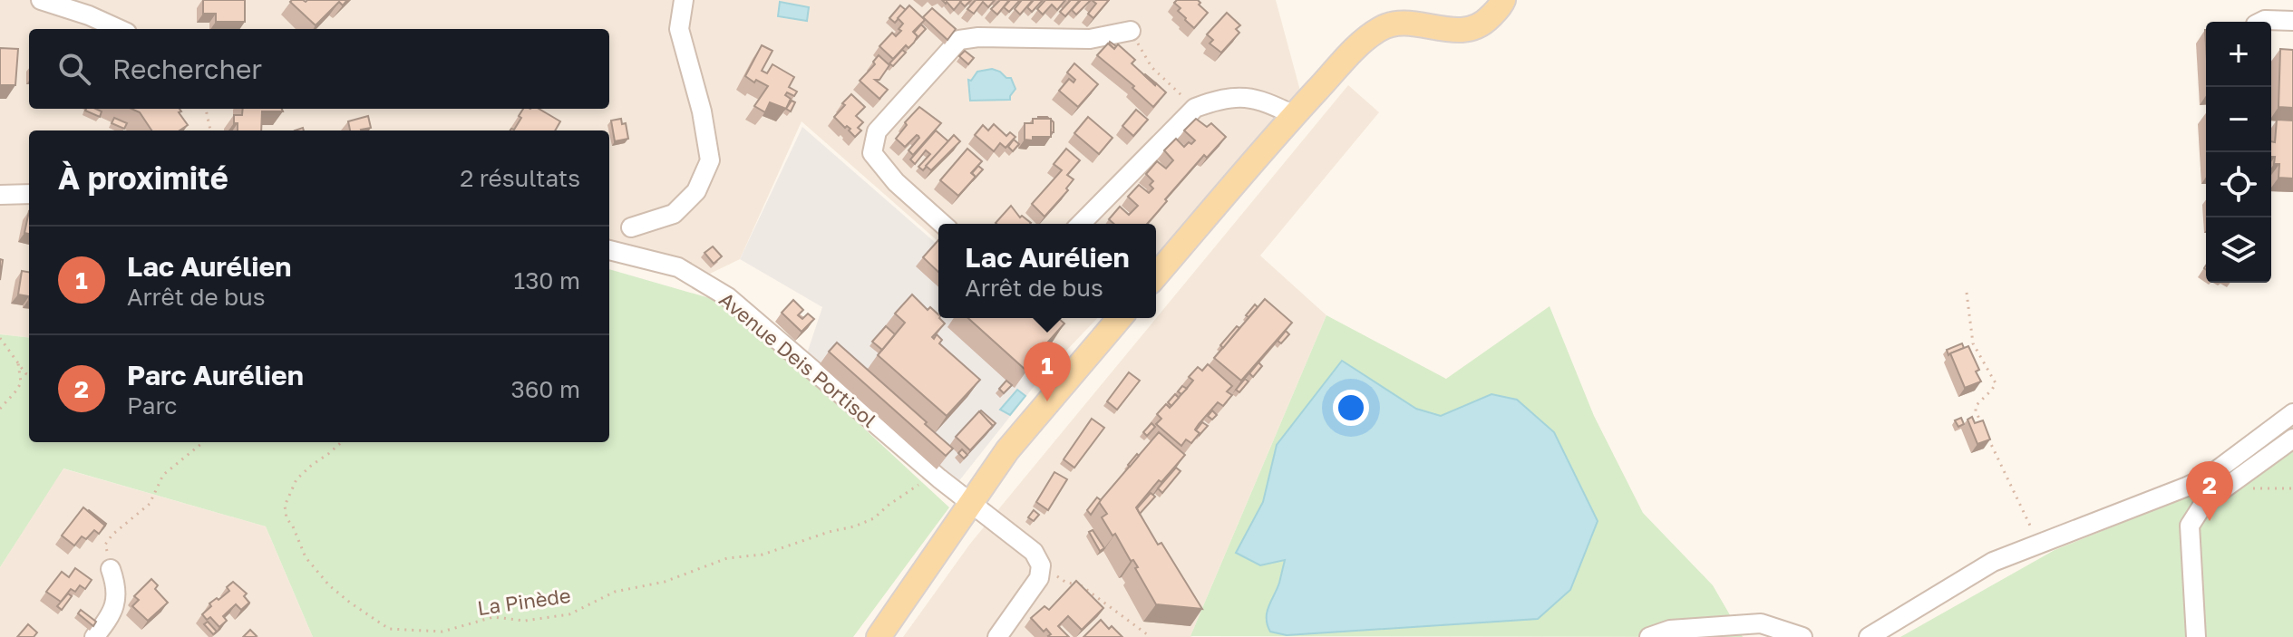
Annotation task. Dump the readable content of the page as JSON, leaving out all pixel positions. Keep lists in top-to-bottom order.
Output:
{
  "streets": {
    "street": ["Avenue Deis Portisol"],
    "path": ["La Pinède"]
  },
  "crossings": [
    ["Avenue Deis Portisol", "La Pinède"]
  ],
  "page": {
    "map_buttons": ["+", "−"],
    "search": "Rechercher",
    "heading": ["À proximité", "2 résultats"],
    "popup": ["Lac Aurélien", "Arrêt de bus"],
    "list": [
      {
        "mark": "1",
        "name": "Lac Aurélien",
        "note": "Arrêt de bus",
        "value": "130 m"
      },
      {
        "mark": "2",
        "name": "Parc Aurélien",
        "note": "Parc",
        "value": "360 m"
      }
    ],
    "pins": ["1", "2"]
  }
}
